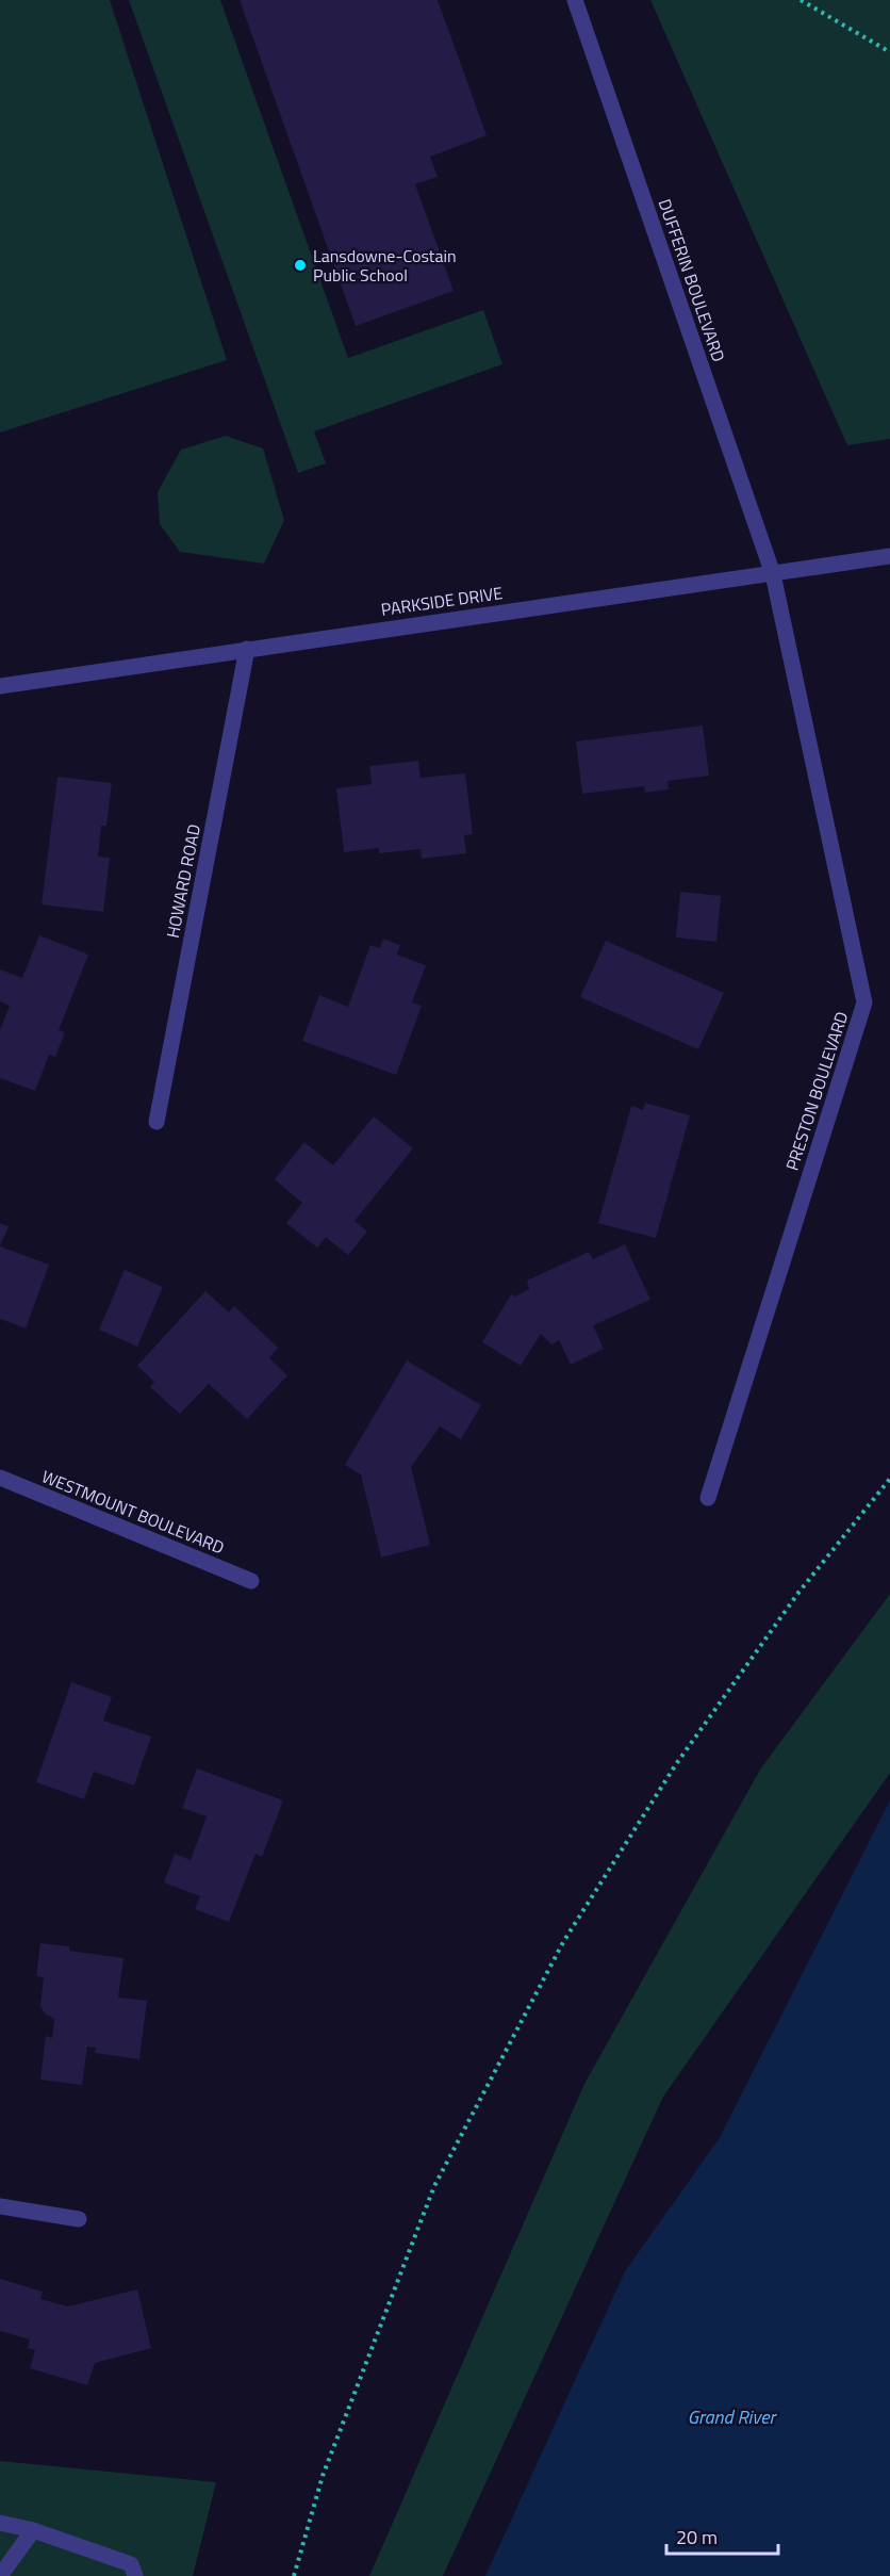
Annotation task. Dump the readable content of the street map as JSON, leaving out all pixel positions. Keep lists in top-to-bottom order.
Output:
{
  "streets": {
    "street": [
      "DUFFERIN BOULEVARD",
      "PARKSIDE DRIVE",
      "HOWARD ROAD",
      "PRESTON BOULEVARD",
      "WESTMOUNT BOULEVARD"
    ]
  },
  "crossings": [
    ["DUFFERIN BOULEVARD", "PARKSIDE DRIVE"],
    ["DUFFERIN BOULEVARD", "PRESTON BOULEVARD"],
    ["PARKSIDE DRIVE", "HOWARD ROAD"],
    ["PARKSIDE DRIVE", "PRESTON BOULEVARD"]
  ],
  "water": ["Grand River"],
  "places": ["Lansdowne-Costain Public School"],
  "scale_bar": "20 m"
}
